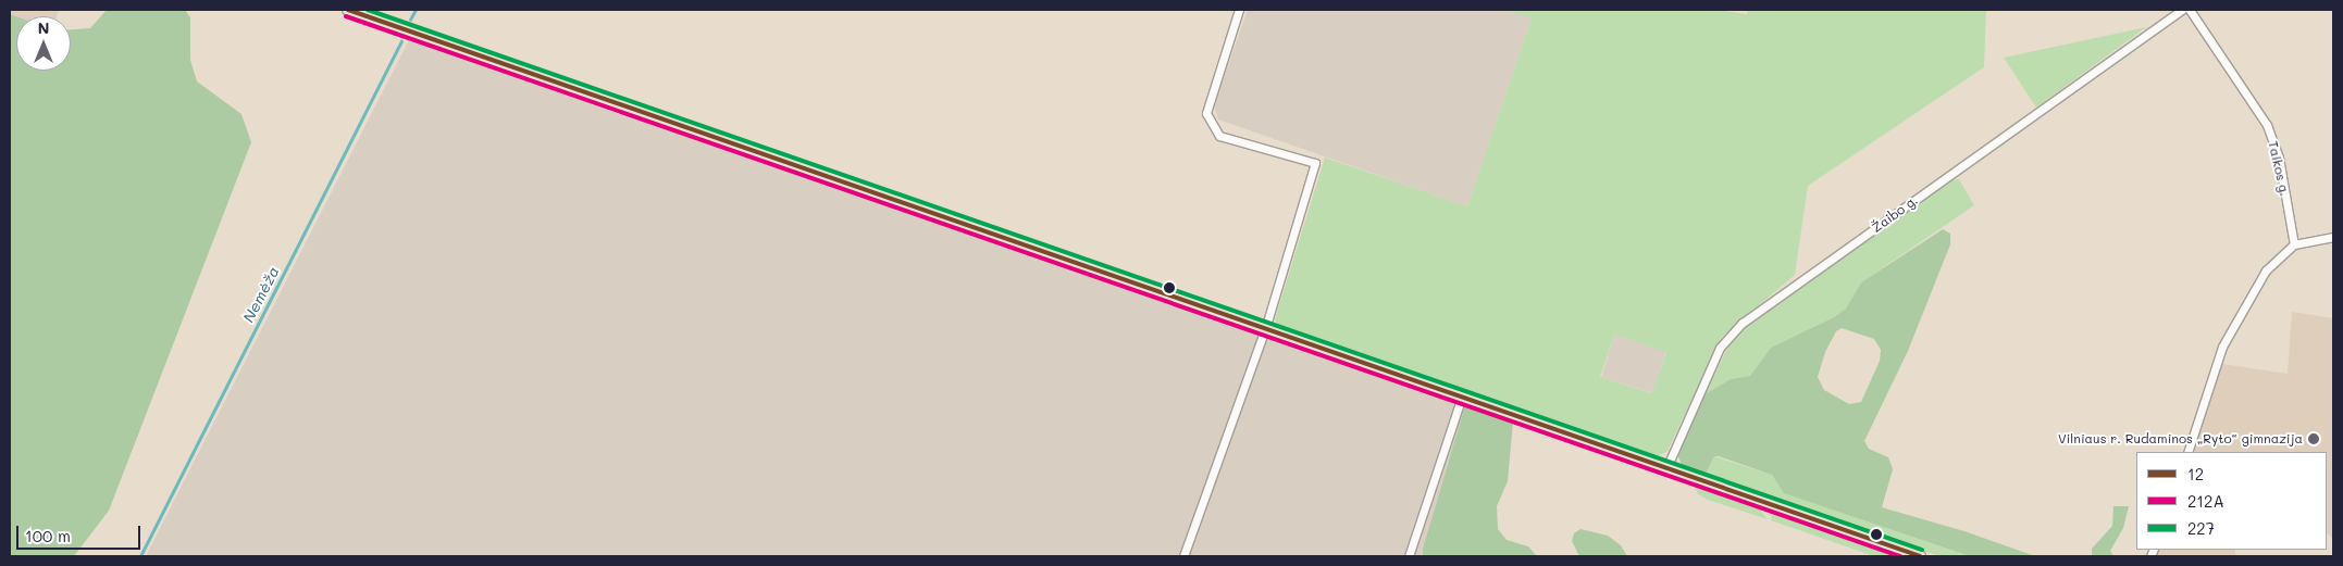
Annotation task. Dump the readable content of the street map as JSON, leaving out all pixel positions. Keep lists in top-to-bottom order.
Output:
{
  "streets": {
    "street": ["Taikos g.", "Žaibo g."]
  },
  "water": ["Nemėža"],
  "places": ["Vilniaus r. Rudaminos „Ryto“ gimnazija"],
  "lines": ["transit line 12", "transit line 227", "transit line 212A"],
  "legend": ["12", "212A", "227"],
  "scale_bar": "100 m",
  "north": "top"
}
